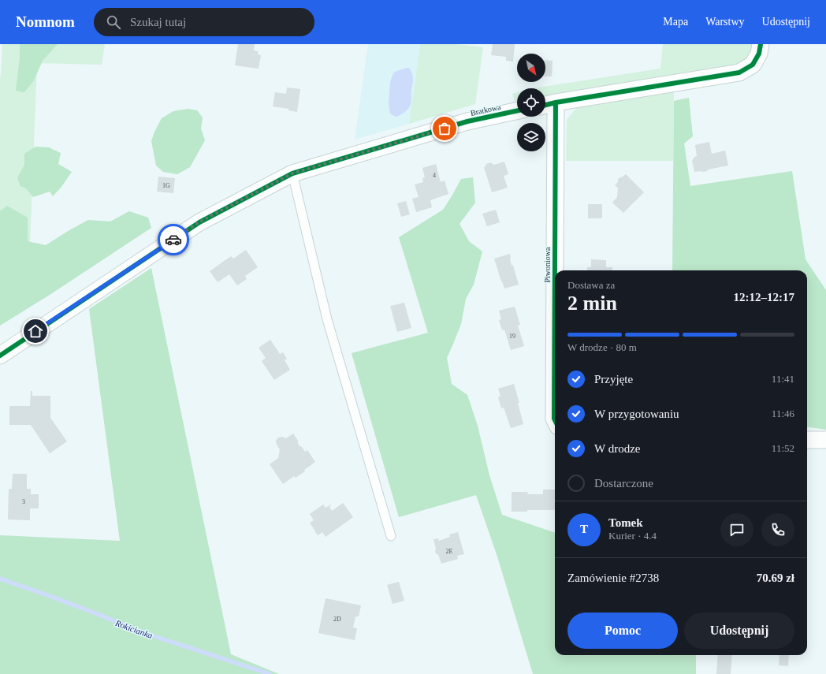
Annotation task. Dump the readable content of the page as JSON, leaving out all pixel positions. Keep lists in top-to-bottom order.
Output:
{
  "streets": {
    "street": ["Bratkowa", "Piwoniowa"]
  },
  "water": ["Rokicianka"],
  "house_numbers": [
    "4",
    "1G",
    "19",
    "3",
    "2E",
    "2D"
  ],
  "north": "bottom right",
  "page": {
    "header": "Nomnom",
    "search": "Szukaj tutaj",
    "nav": ["Mapa", "Warstwy", "Udostępnij"],
    "heading": ["2 min", "Dostawa za", "12:12–12:17"],
    "panel": [
      "Tomek",
      "Kurier · 4.4",
      "Zamówienie #2738",
      "70.69 zł"
    ],
    "bar": "W drodze · 80 m",
    "list": [
      ["Przyjęte", "11:41"],
      ["W przygotowaniu", "11:46"],
      ["W drodze", "11:52"],
      "Dostarczone"
    ],
    "round": "T",
    "buttons": ["Pomoc", "Udostępnij"]
  }
}
